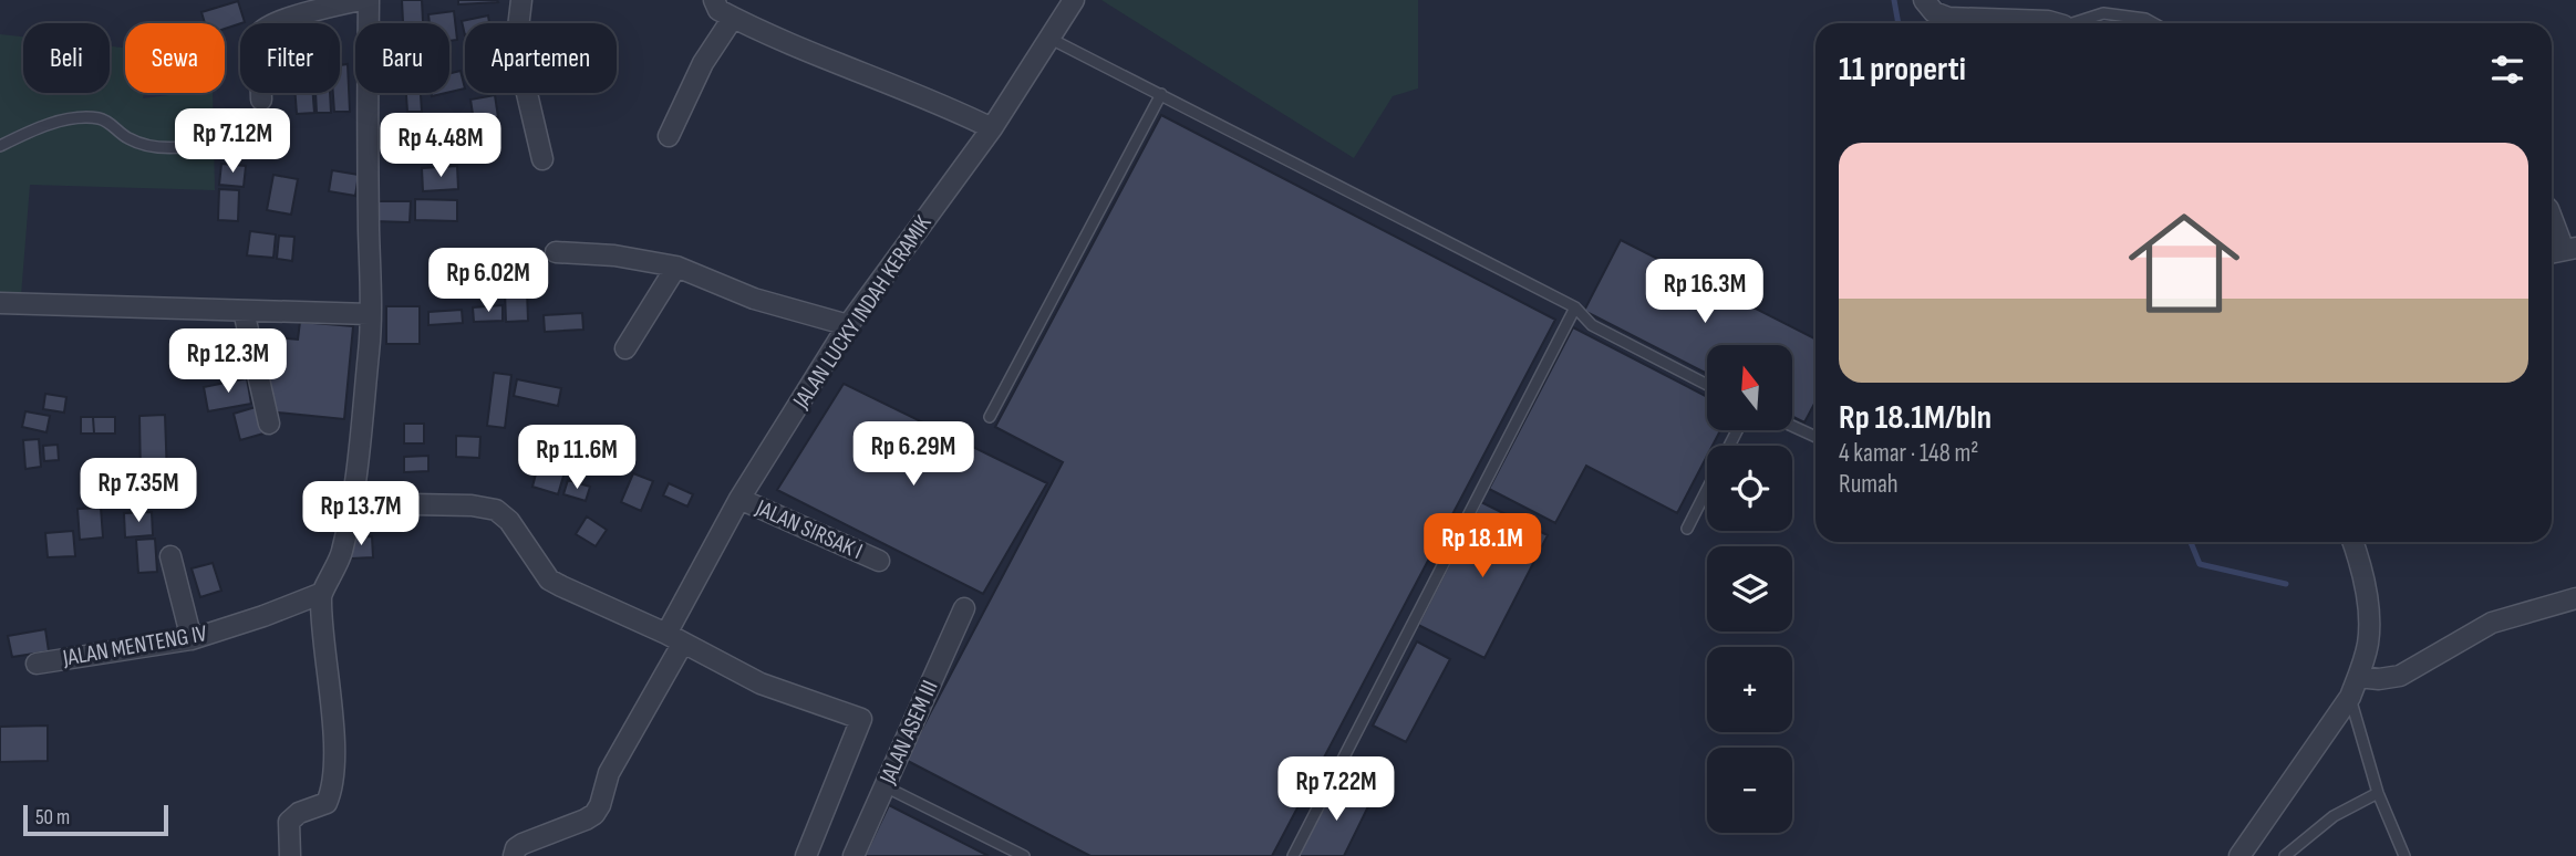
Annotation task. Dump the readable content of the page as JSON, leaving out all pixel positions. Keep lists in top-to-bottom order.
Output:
{
  "streets": {
    "street": [
      "JALAN LUCKY INDAH KERAMIK",
      "JALAN SIRSAK I",
      "JALAN MENTENG IV",
      "JALAN ASEM III"
    ]
  },
  "crossings": [
    ["JALAN LUCKY INDAH KERAMIK", "JALAN SIRSAK I"]
  ],
  "scale_bar": "50 m",
  "north": "top",
  "page": {
    "chip": [
      "Beli",
      "Sewa",
      "Filter",
      "Baru",
      "Apartemen"
    ],
    "heading": "11 properti",
    "price": [
      "Rp 7.12M",
      "Rp 4.48M",
      "Rp 6.02M",
      "Rp 16.3M",
      "Rp 12.3M",
      "Rp 6.29M",
      "Rp 11.6M",
      "Rp 7.35M",
      "Rp 13.7M",
      "Rp 18.1M",
      "Rp 7.22M"
    ],
    "list": [
      {
        "name": "Rp 18.1M/bln",
        "note": "4 kamar · 148 m² · Rumah"
      }
    ],
    "map_buttons": ["+", "−"],
    "scale": "50 m"
  }
}
